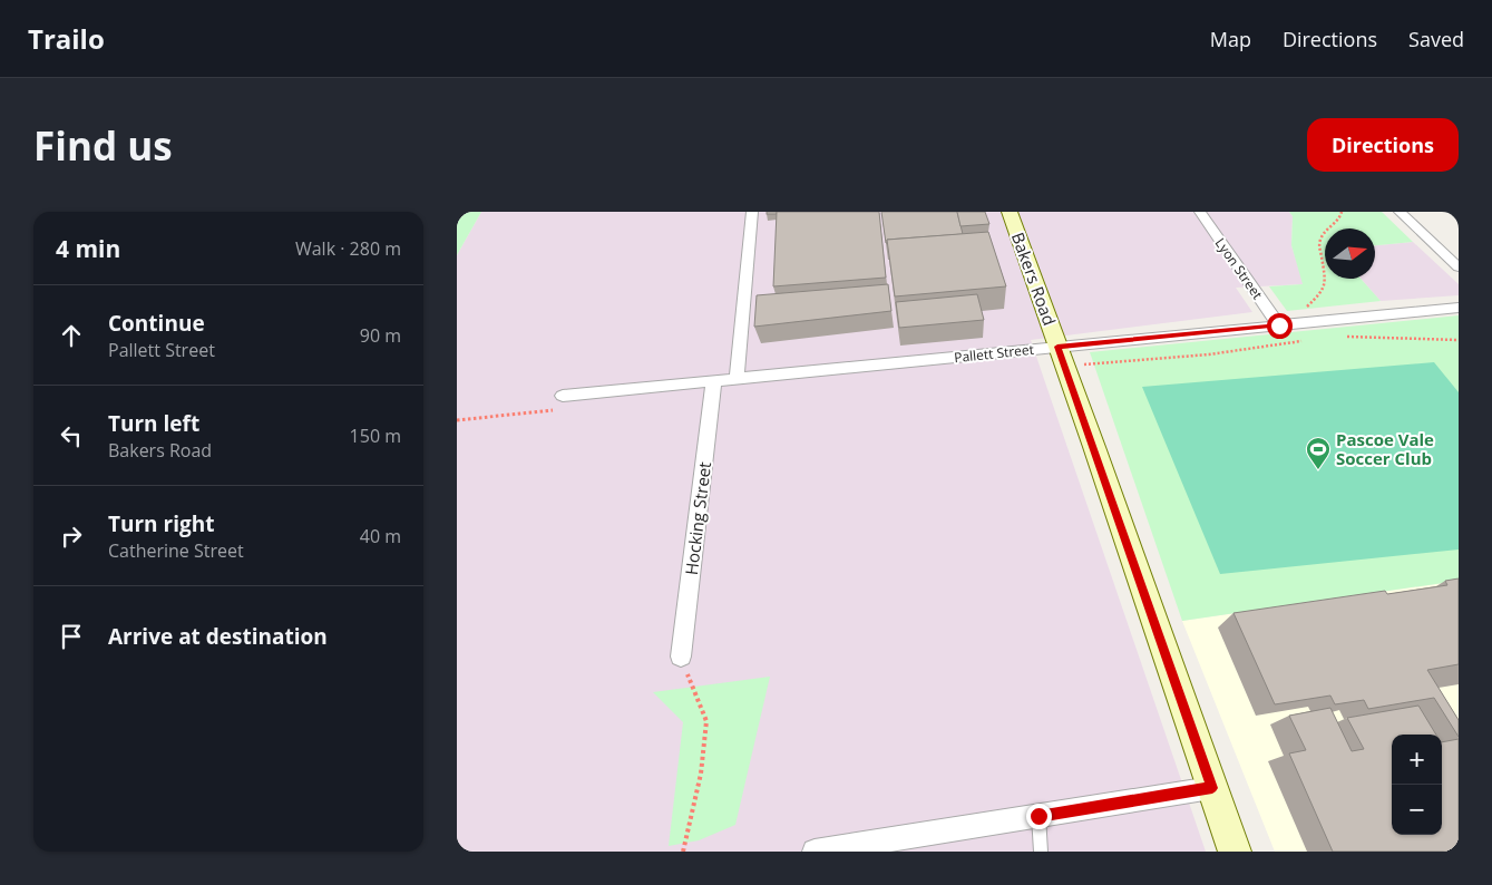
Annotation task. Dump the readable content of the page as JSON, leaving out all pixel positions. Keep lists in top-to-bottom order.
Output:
{
  "streets": {
    "street": [
      "Lyon Street",
      "Bakers Road",
      "Pallett Street",
      "Hocking Street"
    ]
  },
  "crossings": [
    ["Lyon Street", "Pallett Street"],
    ["Bakers Road", "Pallett Street"],
    ["Pallett Street", "Hocking Street"]
  ],
  "places": {
    "sports": ["Pascoe Vale Soccer Club"]
  },
  "north": "right",
  "page": {
    "header": "Trailo",
    "nav": ["Map", "Directions", "Saved"],
    "buttons": "Directions",
    "title": "Find us",
    "heading": ["4 min", "Walk · 280 m"],
    "list": [
      ["Continue", "Pallett Street", "90 m"],
      ["Turn left", "Bakers Road", "150 m"],
      ["Turn right", "Catherine Street", "40 m"],
      "Arrive at destination"
    ],
    "map_buttons": ["+", "−"]
  }
}
